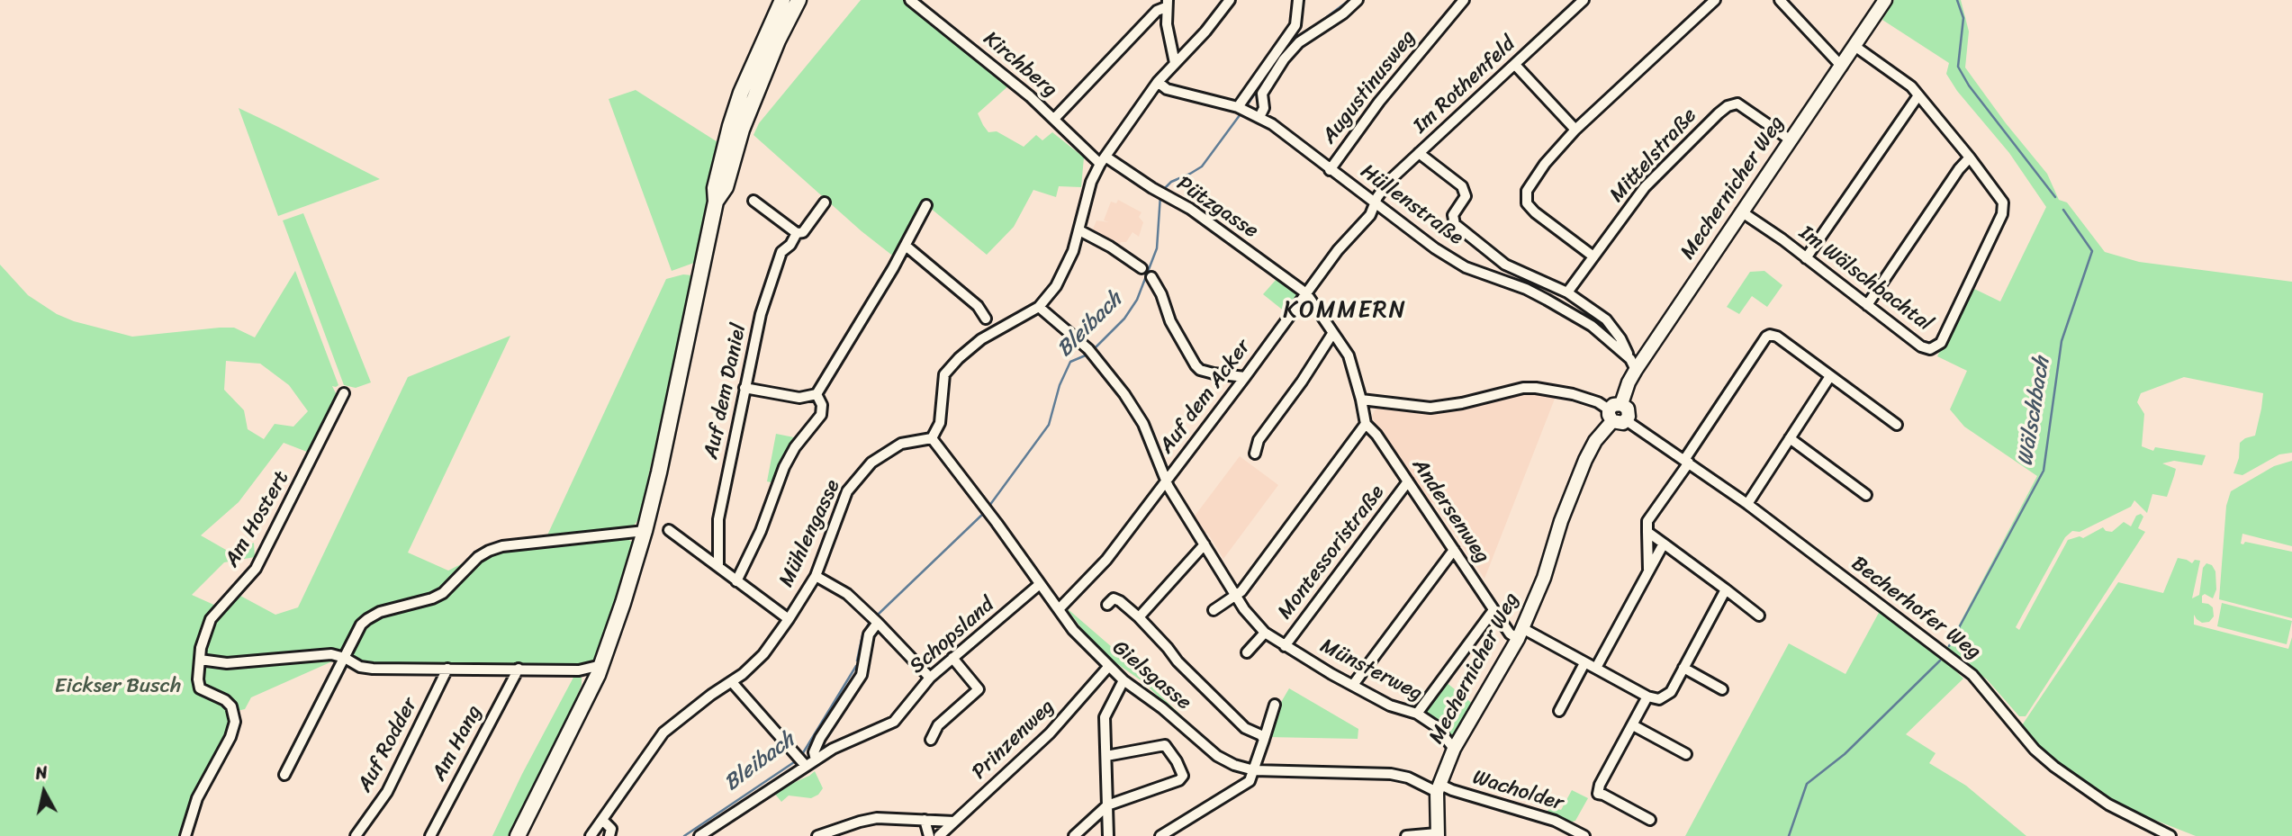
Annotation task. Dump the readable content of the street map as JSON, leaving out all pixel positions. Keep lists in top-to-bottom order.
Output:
{
  "streets": {
    "street": [
      "Kirchberg",
      "Im Rothenfeld",
      "Augustinusweg",
      "Mittelstraße",
      "Mechernicher Weg",
      "Hüllenstraße",
      "Pützgasse",
      "Im Wälschbachtal",
      "Auf dem Daniel",
      "Auf dem Acker",
      "Andersenweg",
      "Am Hostert",
      "Mühlengasse",
      "Montessoristraße",
      "Becherhofer Weg",
      "Schopsland",
      "Münsterweg",
      "Gielsgasse",
      "Prinzenweg",
      "Am Hang",
      "Auf Rodder",
      "Wacholder"
    ]
  },
  "crossings": [
    ["Kirchberg", "Pützgasse"],
    ["Im Rothenfeld", "Hüllenstraße"],
    ["Im Rothenfeld", "Auf dem Acker"],
    ["Augustinusweg", "Hüllenstraße"],
    ["Mittelstraße", "Mechernicher Weg"],
    ["Mechernicher Weg", "Hüllenstraße"],
    ["Mechernicher Weg", "Im Wälschbachtal"],
    ["Mechernicher Weg", "Andersenweg"],
    ["Mechernicher Weg", "Becherhofer Weg"],
    ["Mechernicher Weg", "Münsterweg"],
    ["Mechernicher Weg", "Gielsgasse"],
    ["Mechernicher Weg", "Wacholder"],
    ["Hüllenstraße", "Auf dem Acker"],
    ["Pützgasse", "Auf dem Acker"],
    ["Auf dem Acker", "Münsterweg"],
    ["Auf dem Acker", "Gielsgasse"],
    ["Andersenweg", "Montessoristraße"],
    ["Mühlengasse", "Gielsgasse"],
    ["Montessoristraße", "Münsterweg"],
    ["Schopsland", "Gielsgasse"],
    ["Gielsgasse", "Prinzenweg"],
    ["Gielsgasse", "Wacholder"]
  ],
  "districts": ["KOMMERN"],
  "water": ["Bleibach", "Wälschbach"],
  "parks": ["Eickser Busch"],
  "north": "top"
}
